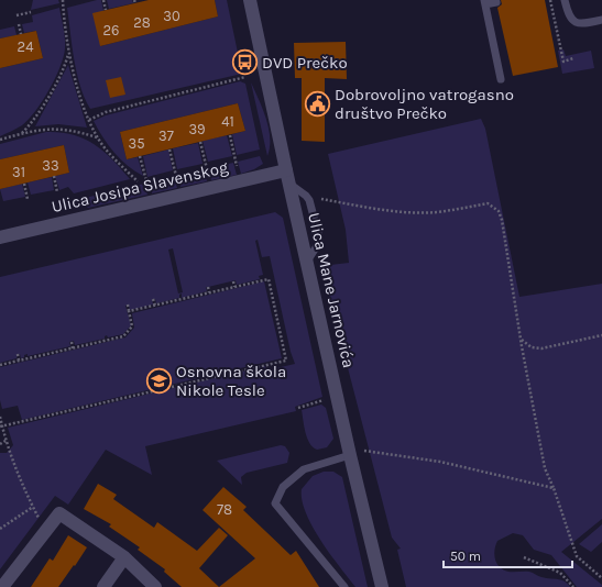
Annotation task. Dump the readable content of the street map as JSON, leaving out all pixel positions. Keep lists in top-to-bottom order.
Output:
{
  "streets": {
    "street": ["Ulica Josipa Slavenskog", "Ulica Mane Jarnovića"]
  },
  "crossings": [
    ["Ulica Josipa Slavenskog", "Ulica Mane Jarnovića"]
  ],
  "places": {
    "bus stop": ["DVD Prečko"],
    "public building": ["Dobrovoljno vatrogasno društvo Prečko"],
    "school or university": ["Osnovna škola Nikole Tesle"]
  },
  "house_numbers": [
    "30",
    "28",
    "26",
    "24",
    "41",
    "39",
    "37",
    "35",
    "33",
    "31",
    "78"
  ],
  "scale_bar": "50 m"
}
